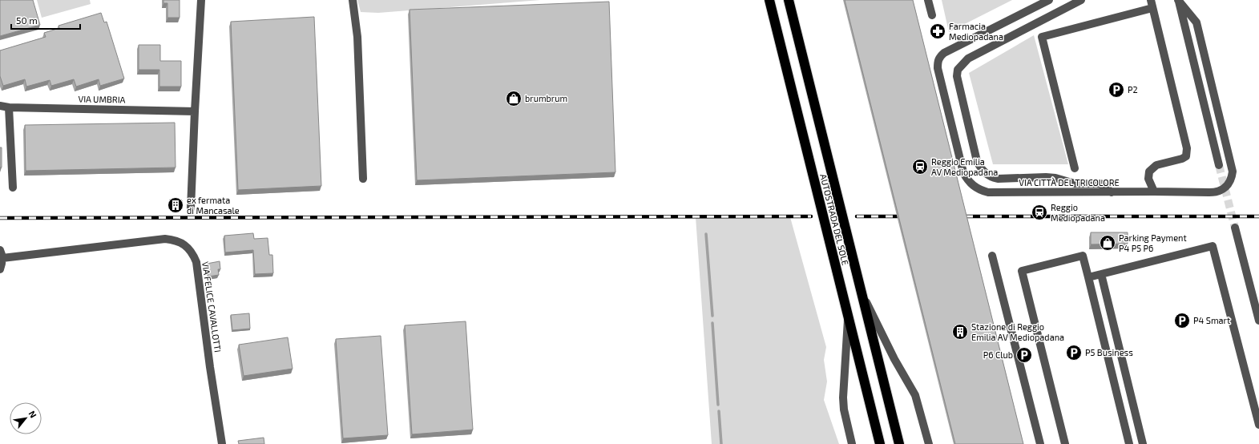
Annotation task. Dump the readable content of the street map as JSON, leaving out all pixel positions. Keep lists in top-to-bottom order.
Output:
{
  "streets": {
    "highway": ["AUTOSTRADA DEL SOLE"],
    "street": ["VIA UMBRIA", "VIA CITTÀ DEL TRICOLORE", "VIA FELICE CAVALLOTTI"]
  },
  "places": {
    "pharmacy": ["Farmacia Mediopadana"],
    "parking": [
      "P2",
      "P4 Smart",
      "P5 Business",
      "P6 Club"
    ],
    "shop": ["brumbrum", "Parking Payment P4 P5 P6"],
    "station": ["Reggio Emilia AV Mediopadana", "Reggio Mediopadana"],
    "building": ["ex fermata di Mancasale", "Stazione di Reggio Emilia AV Mediopadana"]
  },
  "scale_bar": "50 m",
  "north": "top right"
}
